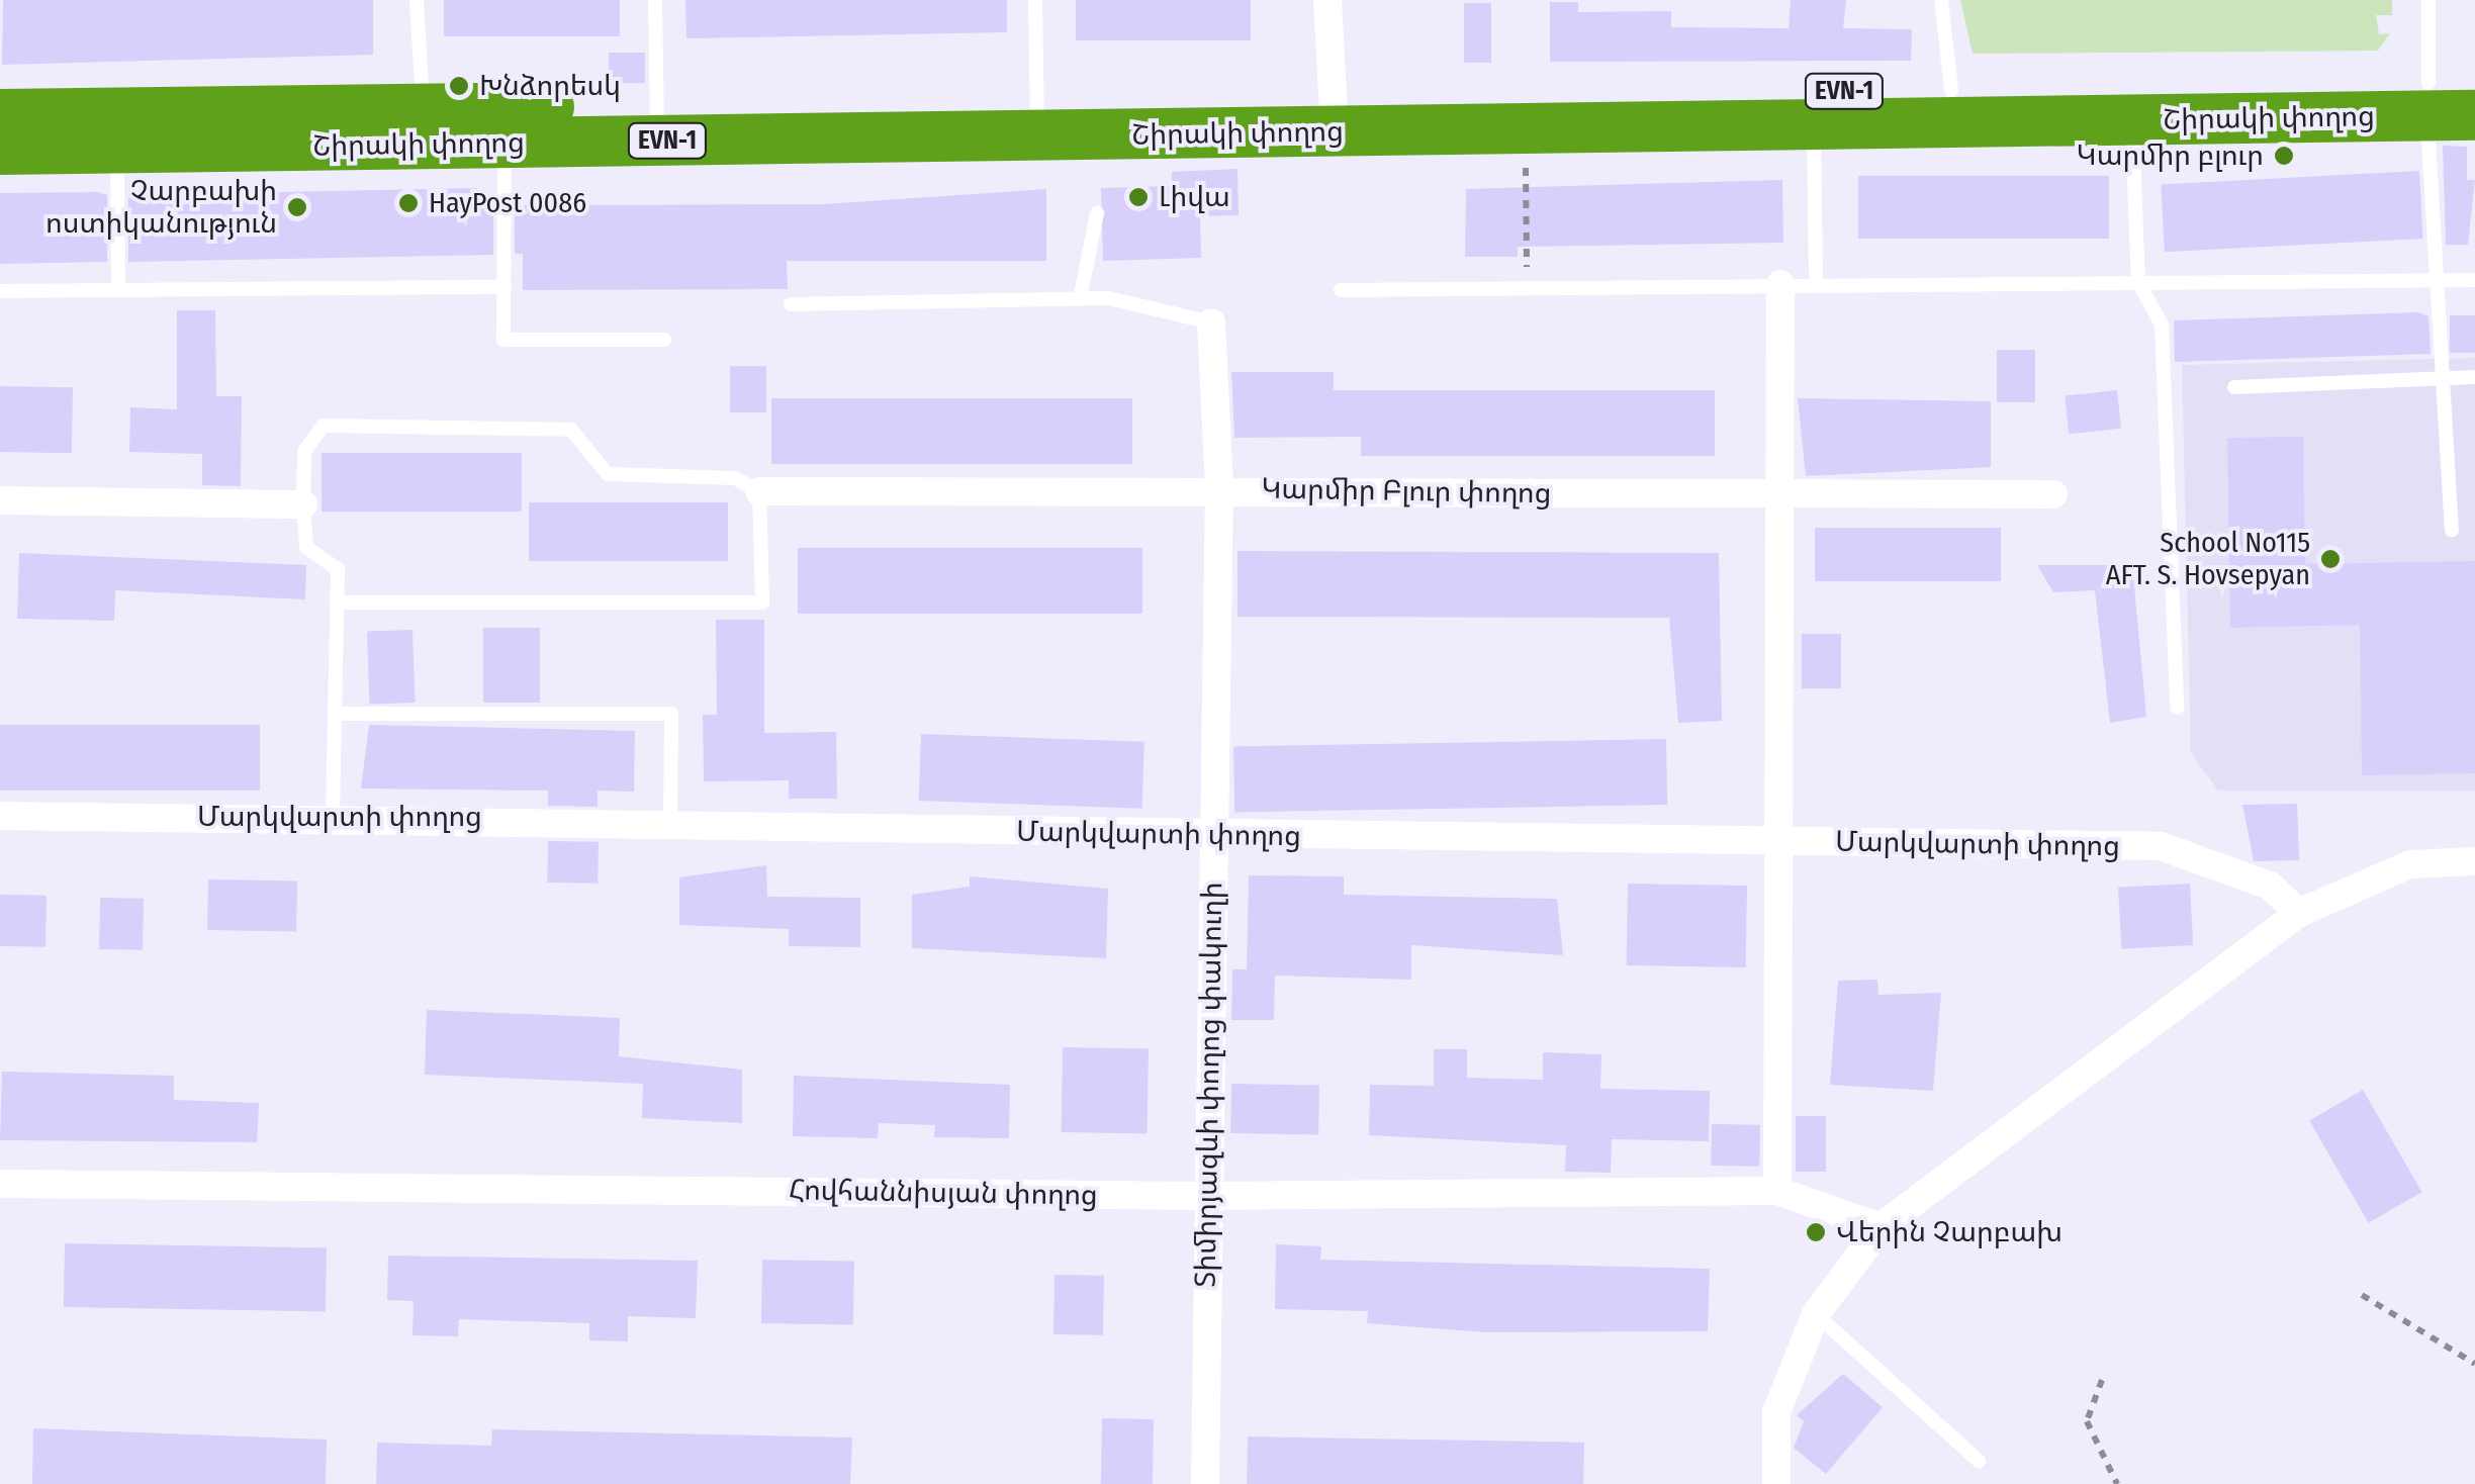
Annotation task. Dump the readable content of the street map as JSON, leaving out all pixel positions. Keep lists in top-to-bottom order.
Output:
{
  "streets": {
    "highway": ["EVN-1", "Շիրակի փողոց"],
    "street": [
      "Կարմիր Բլուր փողոց",
      "Մարկվարտի փողոց",
      "Տիմիրյազևի փողոց փակուղի",
      "Հովհաննիսյան փողոց"
    ]
  },
  "crossings": [
    ["Կարմիր Բլուր փողոց", "Տիմիրյազևի փողոց փակուղի"],
    ["Մարկվարտի փողոց", "Տիմիրյազևի փողոց փակուղի"],
    ["Տիմիրյազևի փողոց փակուղի", "Հովհաննիսյան փողոց"]
  ],
  "places": [
    "Խնձորեսկ",
    "Կարմիր բլուր",
    "Լիվա",
    "HayPost 0086",
    "Չարբախի ոստիկանություն",
    "School No115 AFT. S. Hovsepyan",
    "Վերին Չարբախ"
  ]
}
